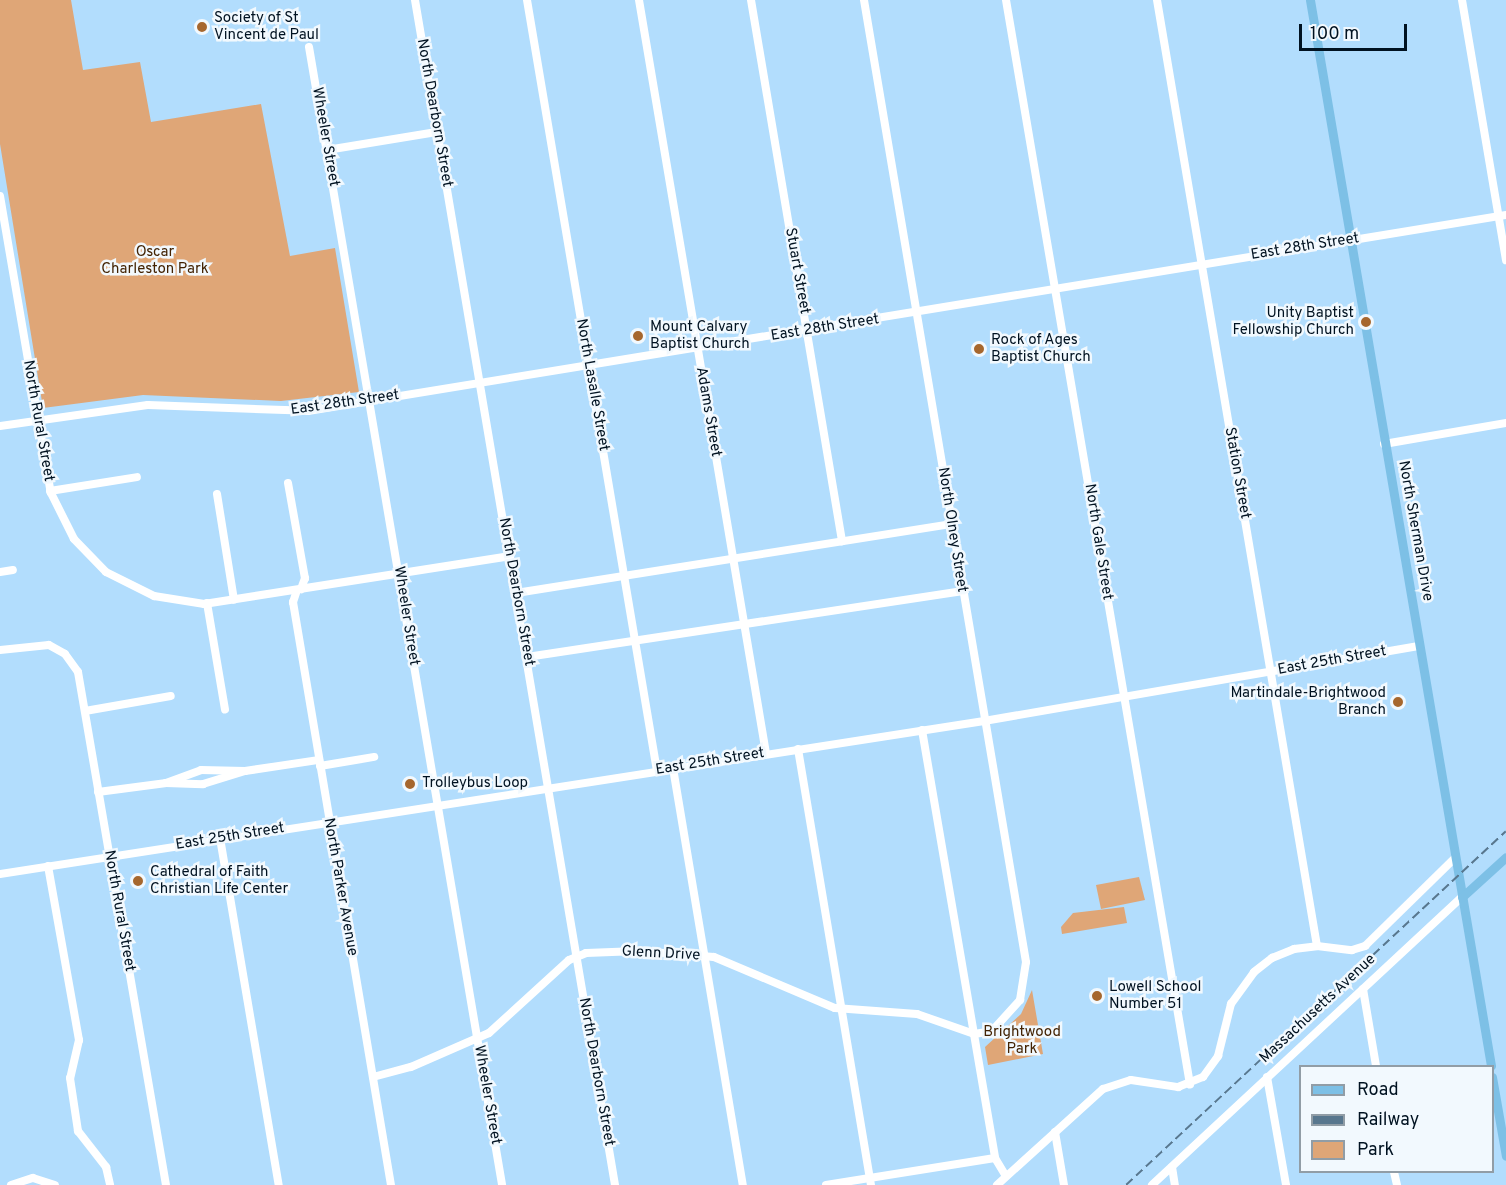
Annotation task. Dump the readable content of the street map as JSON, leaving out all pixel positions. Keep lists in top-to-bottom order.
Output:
{
  "streets": {
    "main road": ["North Sherman Drive", "Massachusetts Avenue"],
    "street": [
      "North Dearborn Street",
      "Wheeler Street",
      "East 28th Street",
      "Stuart Street",
      "North Lasalle Street",
      "Adams Street",
      "North Rural Street",
      "Station Street",
      "North Olney Street",
      "North Gale Street",
      "East 25th Street",
      "North Parker Avenue",
      "Glenn Drive"
    ]
  },
  "crossings": [
    ["North Dearborn Street", "East 28th Street"],
    ["North Dearborn Street", "North Rural Street"],
    ["North Dearborn Street", "East 25th Street"],
    ["North Dearborn Street", "Glenn Drive"],
    ["Wheeler Street", "East 28th Street"],
    ["Wheeler Street", "North Rural Street"],
    ["Wheeler Street", "East 25th Street"],
    ["East 28th Street", "Stuart Street"],
    ["East 28th Street", "North Lasalle Street"],
    ["East 28th Street", "Adams Street"],
    ["East 28th Street", "North Rural Street"],
    ["East 28th Street", "Station Street"],
    ["East 28th Street", "North Olney Street"],
    ["East 28th Street", "North Sherman Drive"],
    ["East 28th Street", "North Gale Street"],
    ["North Lasalle Street", "East 25th Street"],
    ["Adams Street", "East 25th Street"],
    ["North Rural Street", "East 25th Street"],
    ["North Rural Street", "North Parker Avenue"],
    ["Station Street", "East 25th Street"],
    ["North Olney Street", "East 25th Street"],
    ["North Olney Street", "Glenn Drive"],
    ["North Sherman Drive", "East 25th Street"],
    ["North Sherman Drive", "Massachusetts Avenue"],
    ["North Gale Street", "East 25th Street"],
    ["East 25th Street", "North Parker Avenue"]
  ],
  "parks": ["Oscar Charleston Park", "Brightwood Park"],
  "places": [
    "Society of St Vincent de Paul",
    "Unity Baptist Fellowship Church",
    "Mount Calvary Baptist Church",
    "Rock of Ages Baptist Church",
    "Martindale-Brightwood Branch",
    "Trolleybus Loop",
    "Cathedral of Faith Christian Life Center",
    "Lowell School Number 51"
  ],
  "legend": ["Road", "Railway", "Park"],
  "scale_bar": "100 m"
}
